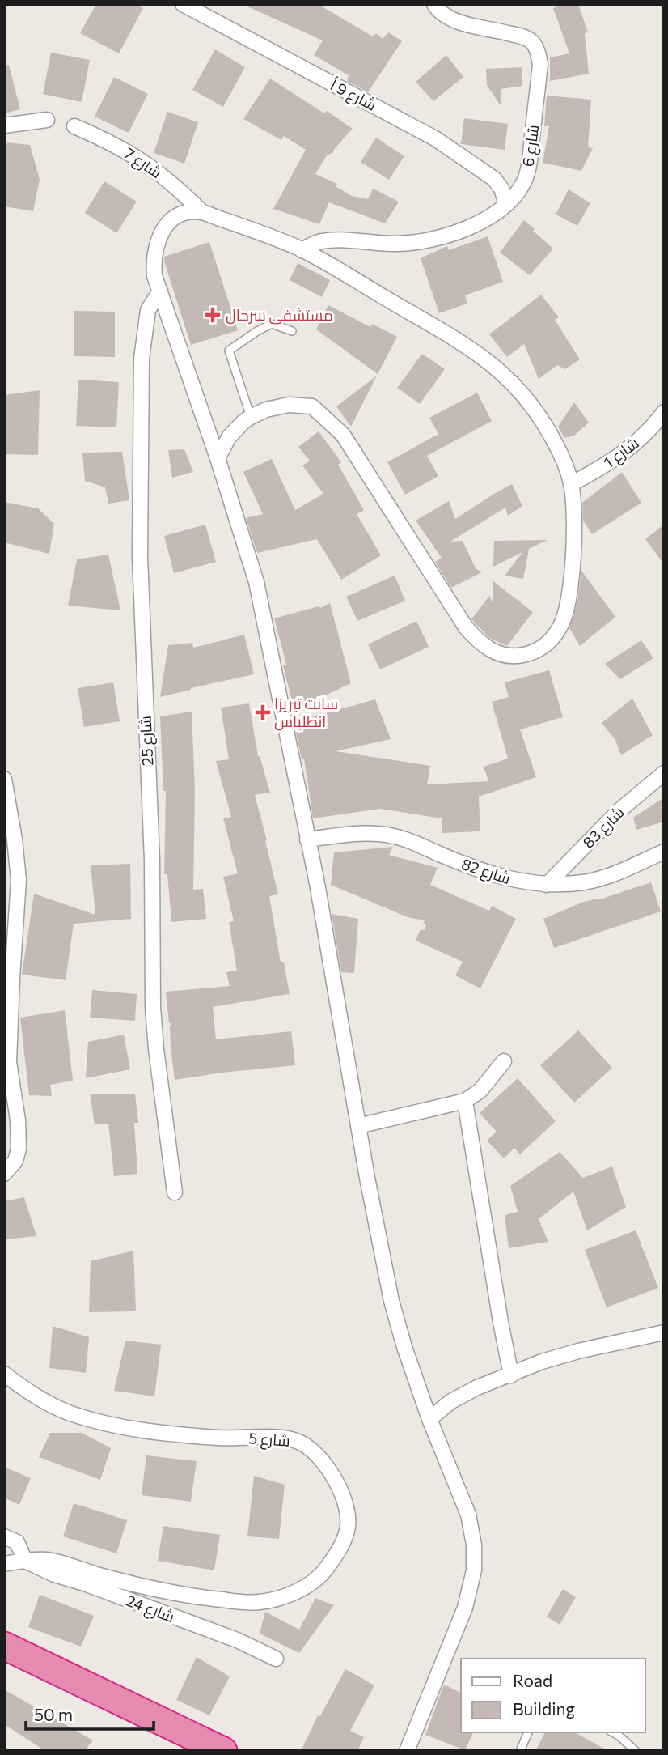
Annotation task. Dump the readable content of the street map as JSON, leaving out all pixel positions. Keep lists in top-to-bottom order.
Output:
{
  "streets": {
    "street": [
      "شارع 9 أ",
      "شارع 6",
      "شارع 7",
      "شارع 1",
      "شارع 25",
      "شارع 83",
      "شارع 82",
      "شارع 5",
      "شارع 24"
    ]
  },
  "crossings": [
    ["شارع 9 أ", "شارع 6"],
    ["شارع 83", "شارع 82"],
    ["شارع 5", "شارع 24"]
  ],
  "places": {
    "health": ["مستشفى سرحال", "سانت تيريزا انطلياس"]
  },
  "legend": ["Road", "Building"],
  "scale_bar": "50 m"
}
